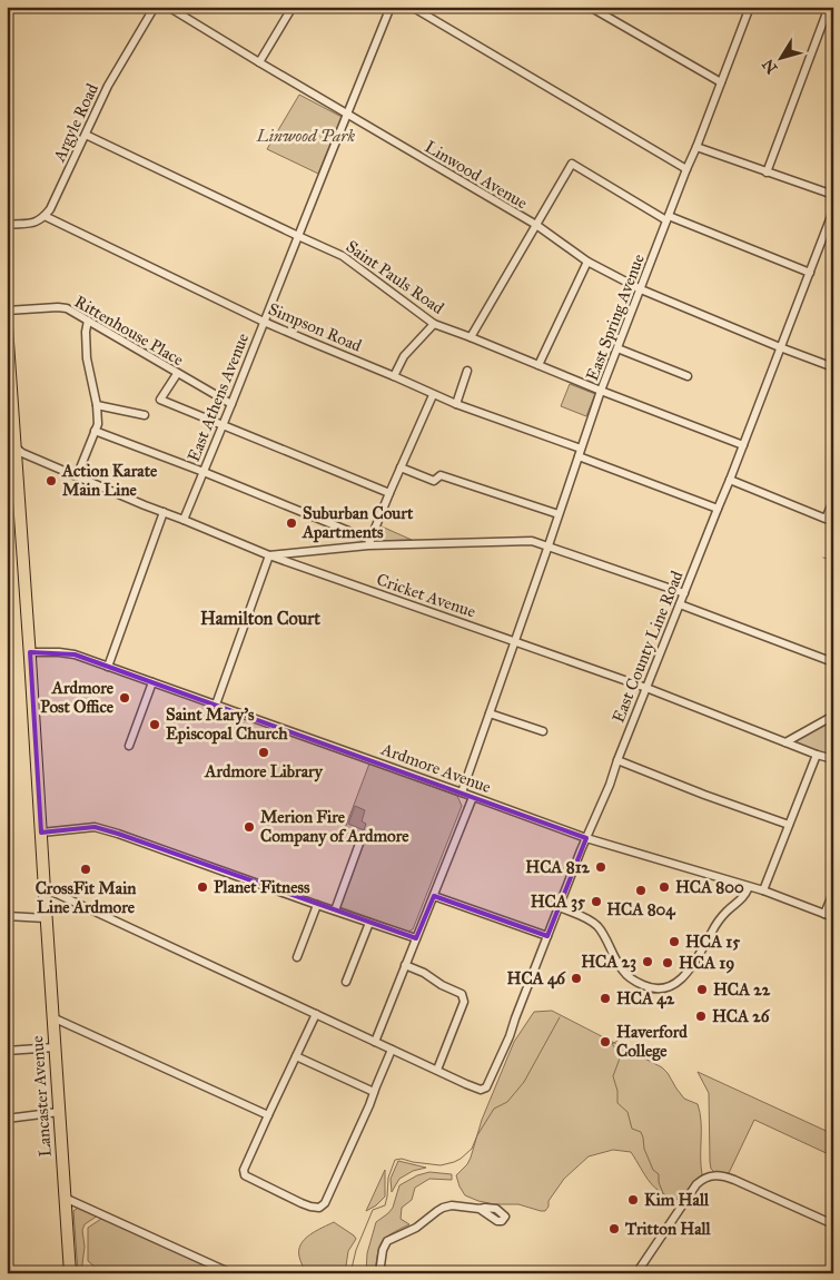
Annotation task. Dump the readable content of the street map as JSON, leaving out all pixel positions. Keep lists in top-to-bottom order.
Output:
{
  "streets": {
    "highway": ["Lancaster Avenue"],
    "street": [
      "Argyle Road",
      "Linwood Avenue",
      "Saint Pauls Road",
      "East Spring Avenue",
      "Simpson Road",
      "Rittenhouse Place",
      "East Athens Avenue",
      "Cricket Avenue",
      "East County Line Road",
      "Ardmore Avenue"
    ]
  },
  "crossings": [
    ["Argyle Road", "Saint Pauls Road"],
    ["Argyle Road", "Simpson Road"],
    ["Linwood Avenue", "East Spring Avenue"],
    ["Linwood Avenue", "East Athens Avenue"],
    ["Linwood Avenue", "East County Line Road"],
    ["Saint Pauls Road", "East Spring Avenue"],
    ["Saint Pauls Road", "East Athens Avenue"],
    ["Saint Pauls Road", "East County Line Road"],
    ["East Spring Avenue", "Simpson Road"],
    ["East Spring Avenue", "Cricket Avenue"],
    ["East Spring Avenue", "Ardmore Avenue"],
    ["Simpson Road", "East Athens Avenue"],
    ["Simpson Road", "East County Line Road"],
    ["Rittenhouse Place", "East Athens Avenue"],
    ["East Athens Avenue", "Cricket Avenue"],
    ["Cricket Avenue", "East County Line Road"],
    ["Cricket Avenue", "Lancaster Avenue"],
    ["East County Line Road", "Ardmore Avenue"],
    ["Ardmore Avenue", "Lancaster Avenue"]
  ],
  "districts": ["Hamilton Court"],
  "parks": ["Linwood Park"],
  "places": [
    "Action Karate Main Line",
    "Suburban Court Apartments",
    "Ardmore Post Office",
    "Saint Mary's Episcopal Church",
    "Ardmore Library",
    "Merion Fire Company of Ardmore",
    "HCA 812",
    "CrossFit Main Line Ardmore",
    "Planet Fitness",
    "HCA 800",
    "HCA 804",
    "HCA 35",
    "HCA 15",
    "HCA 23",
    "HCA 19",
    "HCA 46",
    "HCA 22",
    "HCA 42",
    "HCA 26",
    "Haverford College",
    "Kim Hall",
    "Tritton Hall"
  ],
  "north": "bottom left"
}
